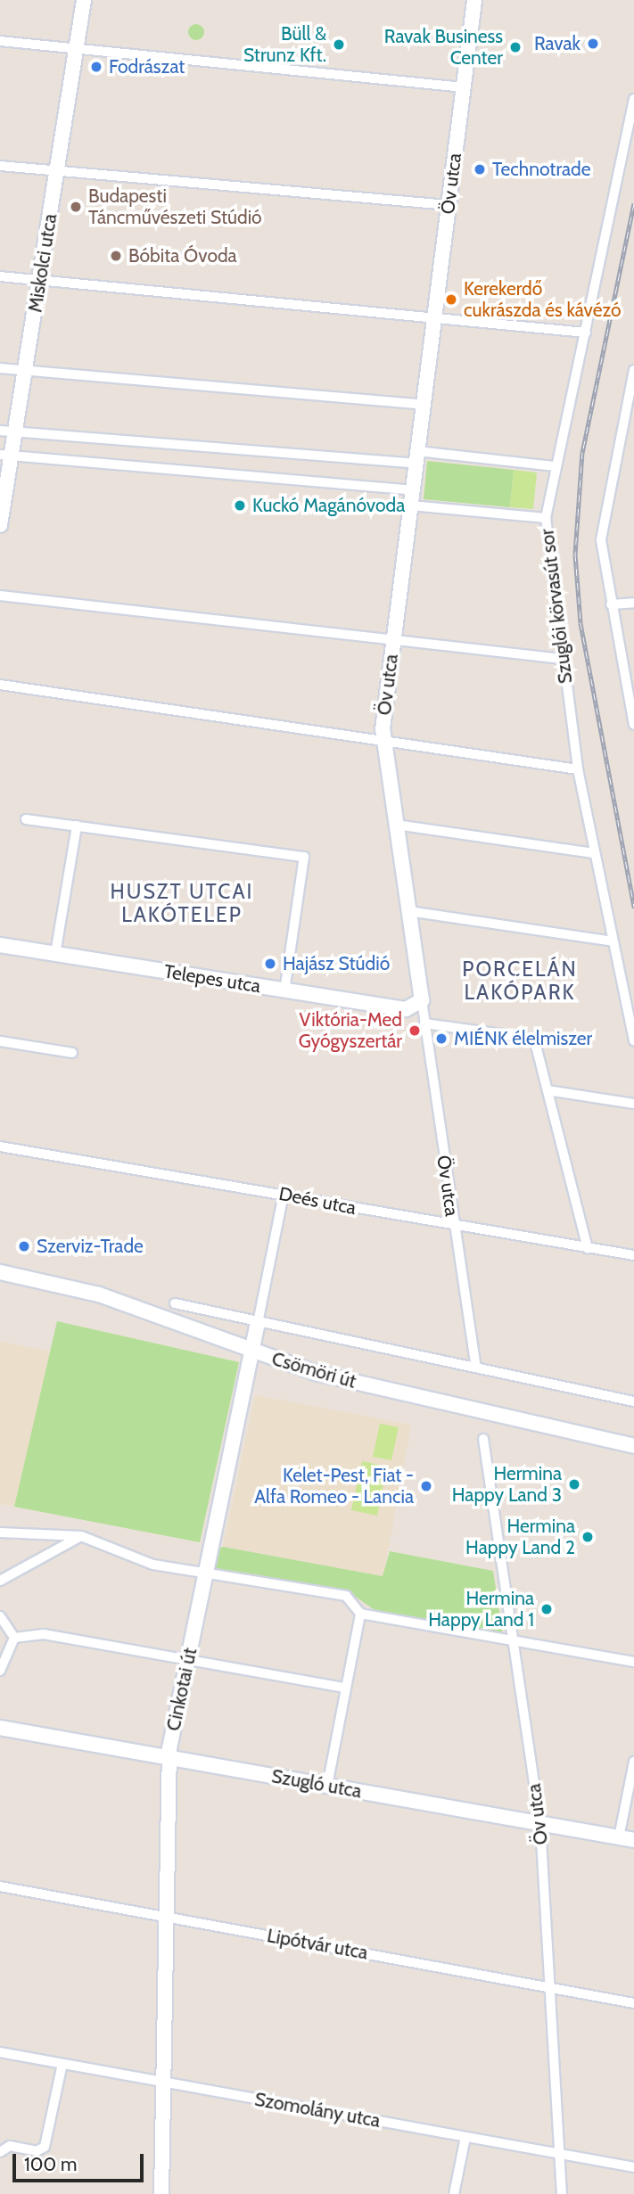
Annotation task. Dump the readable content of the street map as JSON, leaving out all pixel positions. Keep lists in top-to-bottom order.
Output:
{
  "streets": {
    "street": [
      "Öv utca",
      "Miskolci utca",
      "Szuglói körvasút sor",
      "Telepes utca",
      "Deés utca",
      "Csömöri út",
      "Cinkotai út",
      "Szugló utca",
      "Lipótvár utca",
      "Szomolány utca"
    ]
  },
  "crossings": [
    ["Öv utca", "Telepes utca"],
    ["Öv utca", "Deés utca"],
    ["Öv utca", "Csömöri út"],
    ["Öv utca", "Szugló utca"],
    ["Öv utca", "Lipótvár utca"],
    ["Öv utca", "Szomolány utca"],
    ["Deés utca", "Cinkotai út"],
    ["Csömöri út", "Cinkotai út"],
    ["Cinkotai út", "Szugló utca"],
    ["Cinkotai út", "Lipótvár utca"],
    ["Cinkotai út", "Szomolány utca"]
  ],
  "districts": ["HUSZT UTCAI LAKÓTELEP", "PORCELÁN LAKÓPARK"],
  "places": [
    "Ravak",
    "Büll & Strunz Kft.",
    "Ravak Business Center",
    "Fodrászat",
    "Technotrade",
    "Budapesti Táncművészeti Stúdió",
    "Bóbita Óvoda",
    "Kerekerdő cukrászda és kávézó",
    "Kuckó Magánóvoda",
    "Hajász Stúdió",
    "Viktória-Med Gyógyszertár",
    "MIÉNK élelmiszer",
    "Szerviz-Trade",
    "Hermina Happy Land 3",
    "Kelet-Pest, Fiat - Alfa Romeo - Lancia",
    "Hermina Happy Land 2",
    "Hermina Happy Land 1"
  ],
  "scale_bar": "100 m"
}
